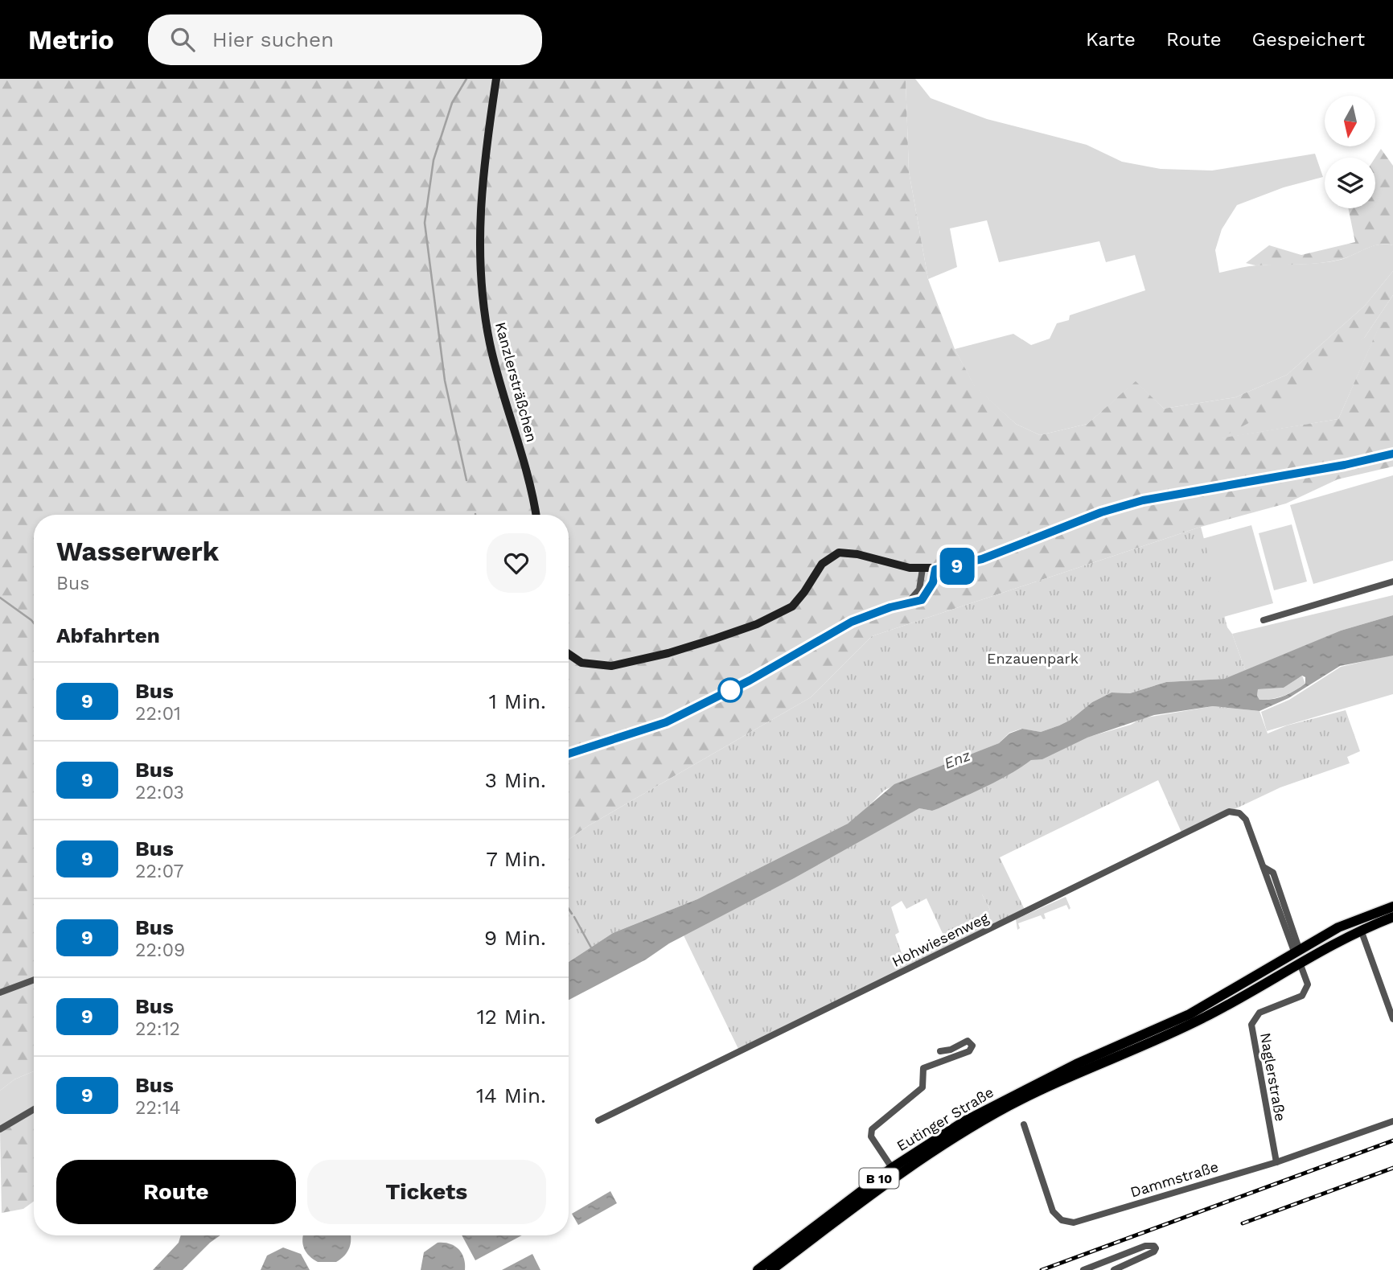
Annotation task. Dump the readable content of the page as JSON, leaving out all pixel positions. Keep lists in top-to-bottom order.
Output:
{
  "streets": {
    "main road": ["Kanzlersträßchen", "Eutinger Straße", "B 10"],
    "street": ["Hohwiesenweg", "Naglerstraße", "Dammstraße"]
  },
  "crossings": [
    ["Hohwiesenweg", "Eutinger Straße"],
    ["Naglerstraße", "Eutinger Straße"],
    ["Naglerstraße", "Dammstraße"]
  ],
  "water": ["Enz"],
  "parks": ["Enzauenpark"],
  "lines": ["bus line 9"],
  "north": "bottom",
  "page": {
    "header": "Metrio",
    "search": "Hier suchen",
    "nav": ["Karte", "Route", "Gespeichert"],
    "on_map": "9",
    "heading": [
      ["Wasserwerk", "Bus"],
      "Abfahrten"
    ],
    "list": [
      {
        "mark": "9",
        "name": "Bus",
        "note": "22:01",
        "value": "1 Min."
      },
      {
        "mark": "9",
        "name": "Bus",
        "note": "22:03",
        "value": "3 Min."
      },
      {
        "mark": "9",
        "name": "Bus",
        "note": "22:07",
        "value": "7 Min."
      },
      {
        "mark": "9",
        "name": "Bus",
        "note": "22:09",
        "value": "9 Min."
      },
      {
        "mark": "9",
        "name": "Bus",
        "note": "22:12",
        "value": "12 Min."
      },
      {
        "mark": "9",
        "name": "Bus",
        "note": "22:14",
        "value": "14 Min."
      }
    ],
    "buttons": ["Route", "Tickets"]
  }
}
